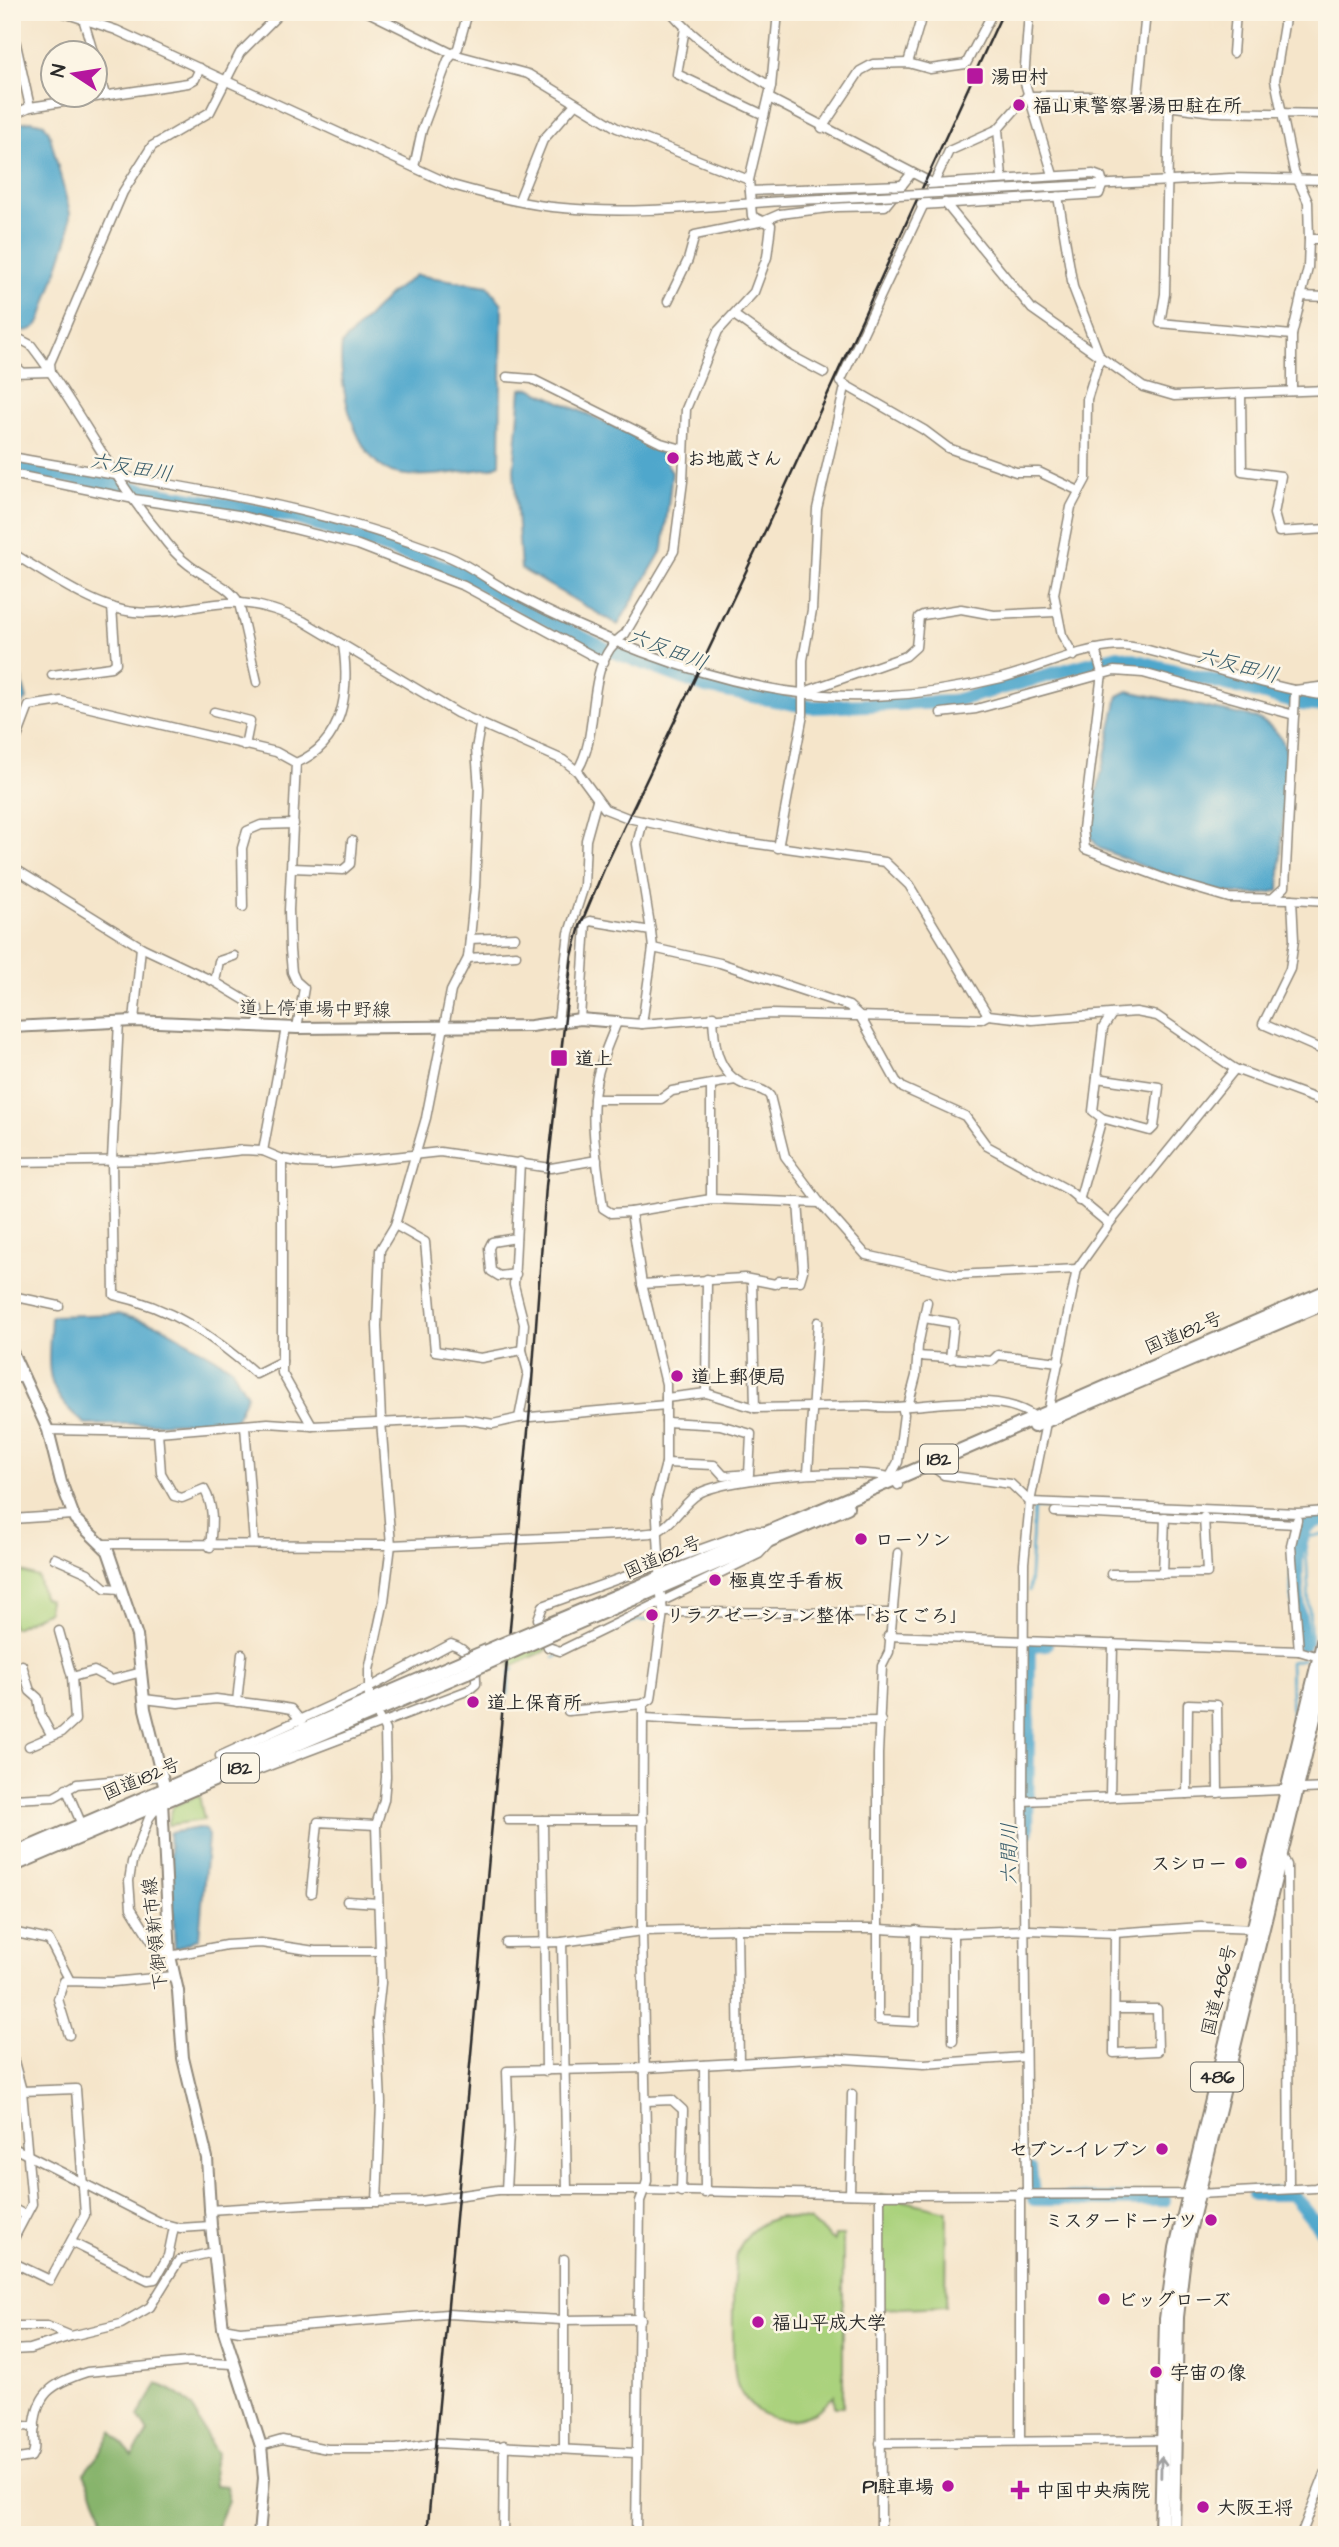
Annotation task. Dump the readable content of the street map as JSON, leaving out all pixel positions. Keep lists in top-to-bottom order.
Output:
{
  "streets": {
    "highway": [
      "国道182号",
      "182",
      "国道486号",
      "486"
    ],
    "main road": ["道上停車場中野線", "下御領新市線"]
  },
  "crossings": [
    ["国道182号", "下御領新市線"]
  ],
  "water": ["六反田川", "六間川"],
  "places": {
    "transit": ["湯田村", "道上"],
    "other": [
      "福山東警察署湯田駐在所",
      "お地蔵さん",
      "道上郵便局",
      "ローソン",
      "極真空手看板",
      "リラクゼーション整体「おてごろ」",
      "道上保育所",
      "スシロー",
      "セブン-イレブン",
      "ミスタードーナツ",
      "ビッグローズ",
      "福山平成大学",
      "宇宙の像",
      "P1駐車場",
      "大阪王将"
    ],
    "health": ["中国中央病院"]
  },
  "north": "left"
}
